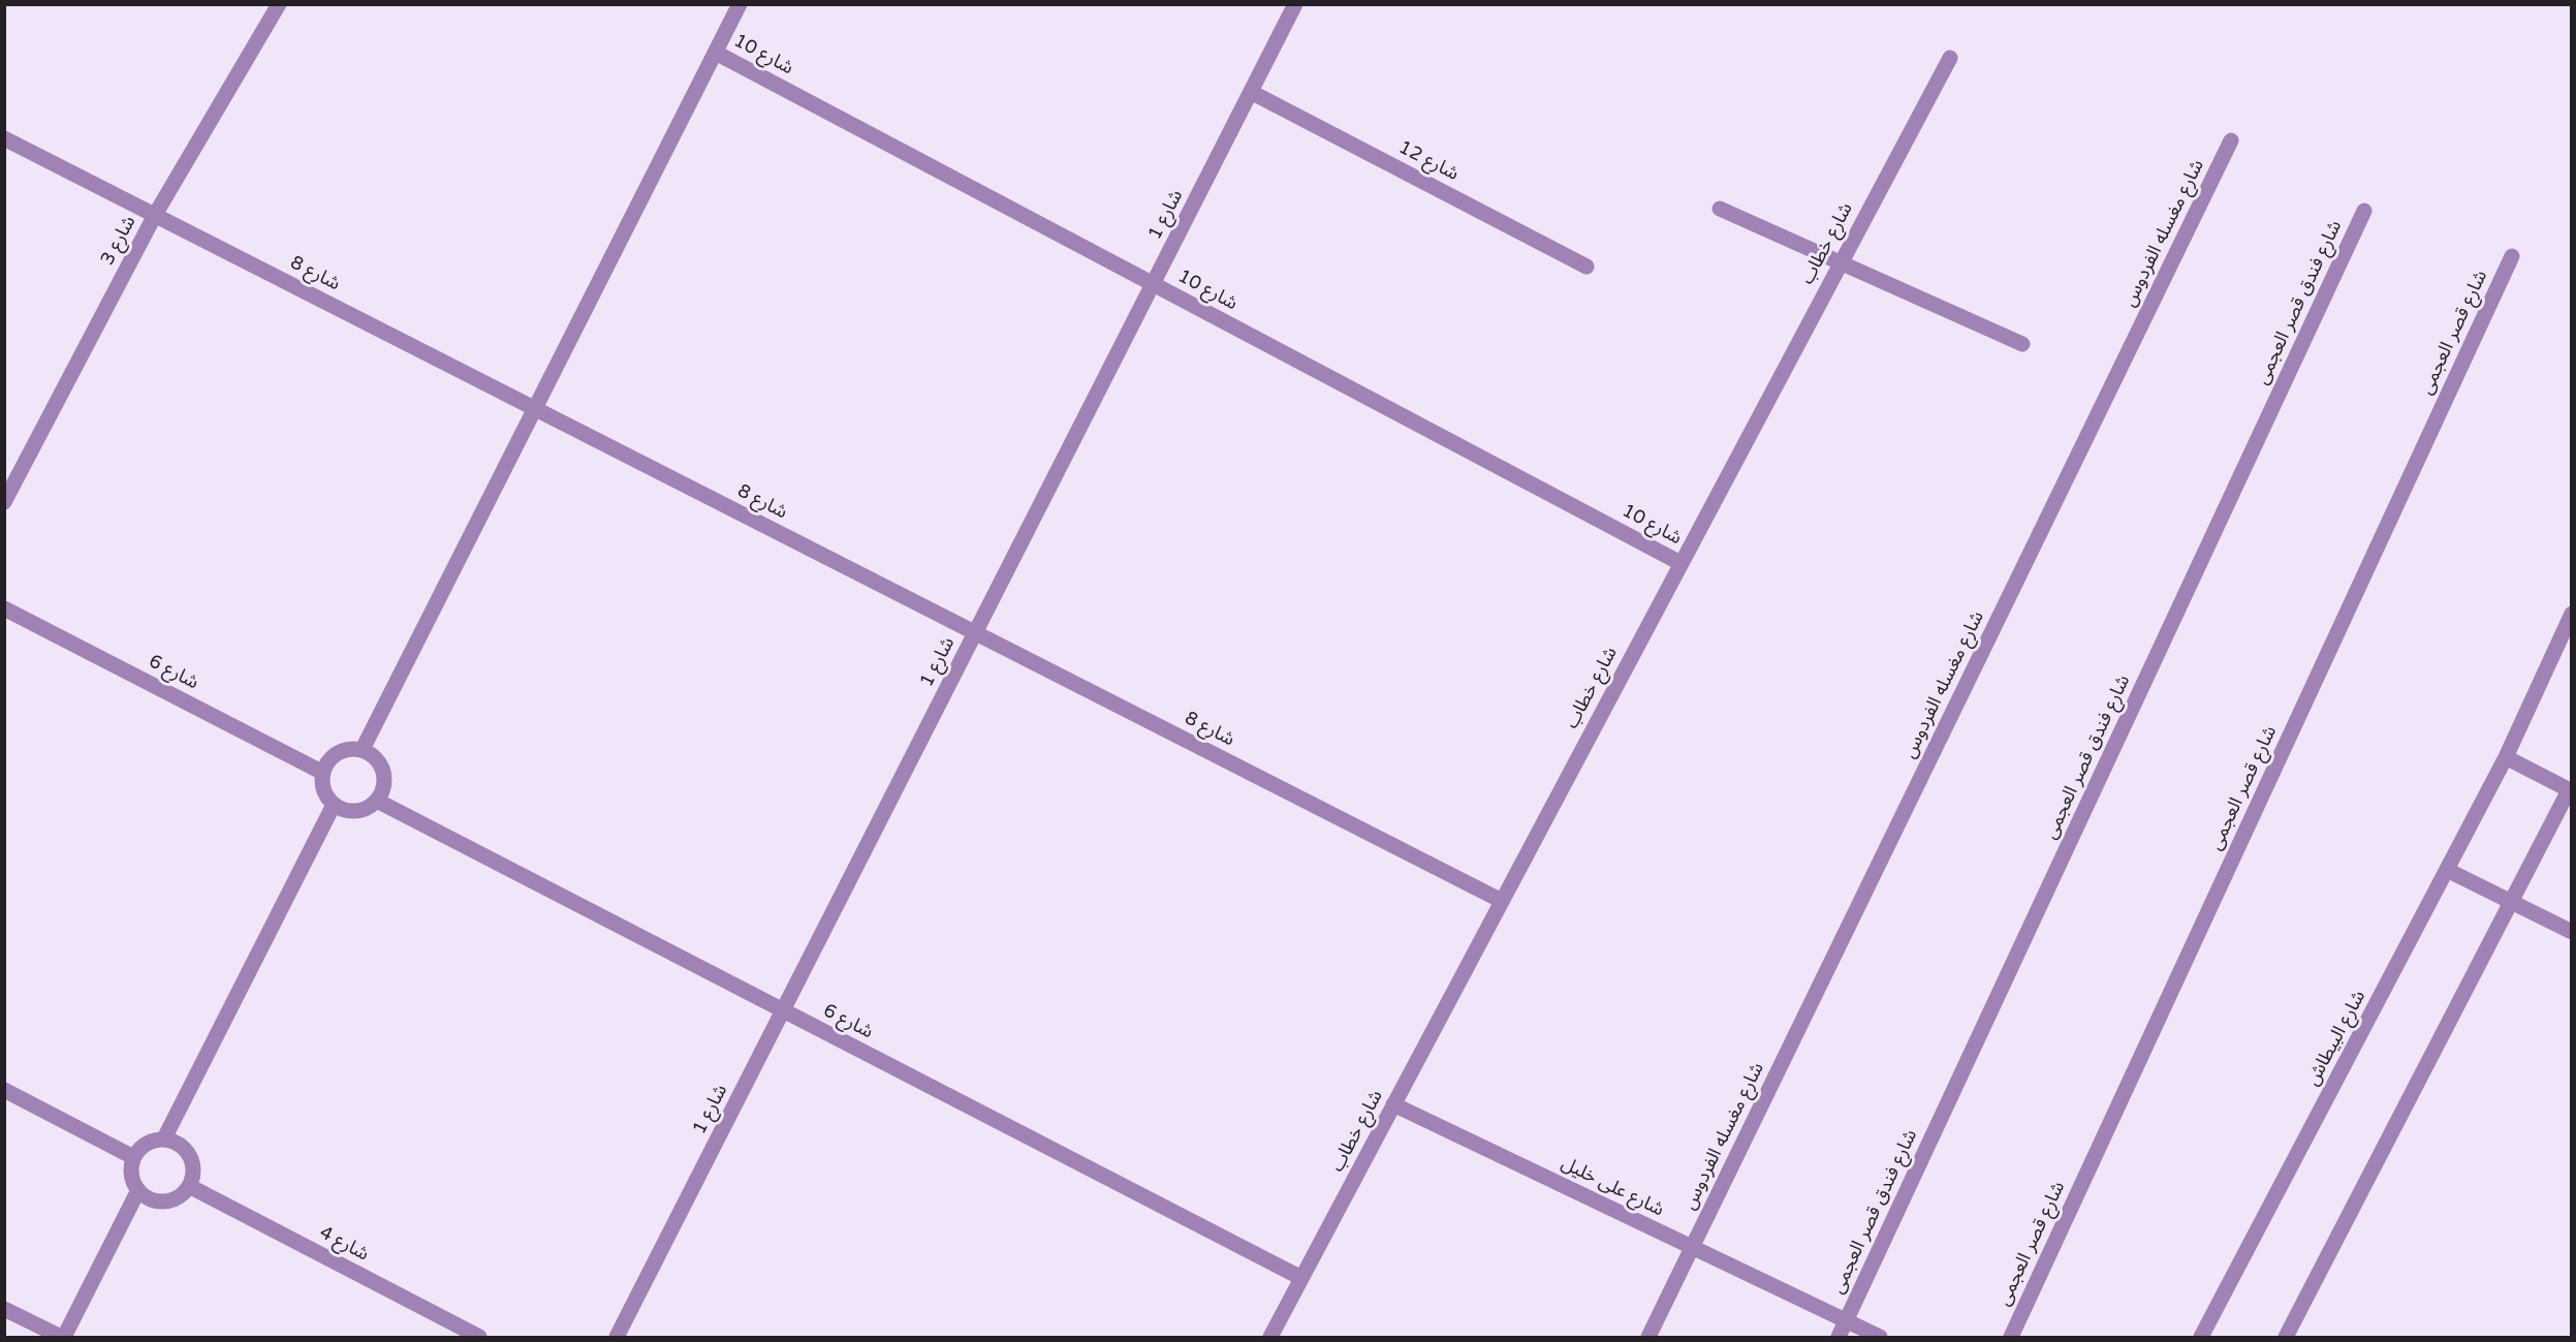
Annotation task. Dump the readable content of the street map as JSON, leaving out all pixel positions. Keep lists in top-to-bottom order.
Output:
{
  "streets": {
    "street": [
      "شارع 10",
      "شارع 12",
      "شارع 1",
      "شارع مغسله الفردوس",
      "شارع 3",
      "شارع خطاب",
      "شارع 8",
      "شارع فندق قصر العجمى",
      "شارع قصر العجمى",
      "شارع 6",
      "شارع البيطاش",
      "شارع على خليل",
      "شارع 4"
    ]
  },
  "crossings": [
    ["شارع 10", "شارع 1"],
    ["شارع 10", "شارع خطاب"],
    ["شارع 12", "شارع 1"],
    ["شارع 1", "شارع 8"],
    ["شارع 1", "شارع 6"],
    ["شارع مغسله الفردوس", "شارع على خليل"],
    ["شارع 3", "شارع 8"],
    ["شارع خطاب", "شارع 8"],
    ["شارع خطاب", "شارع 6"],
    ["شارع خطاب", "شارع على خليل"],
    ["شارع فندق قصر العجمى", "شارع على خليل"]
  ]
}
